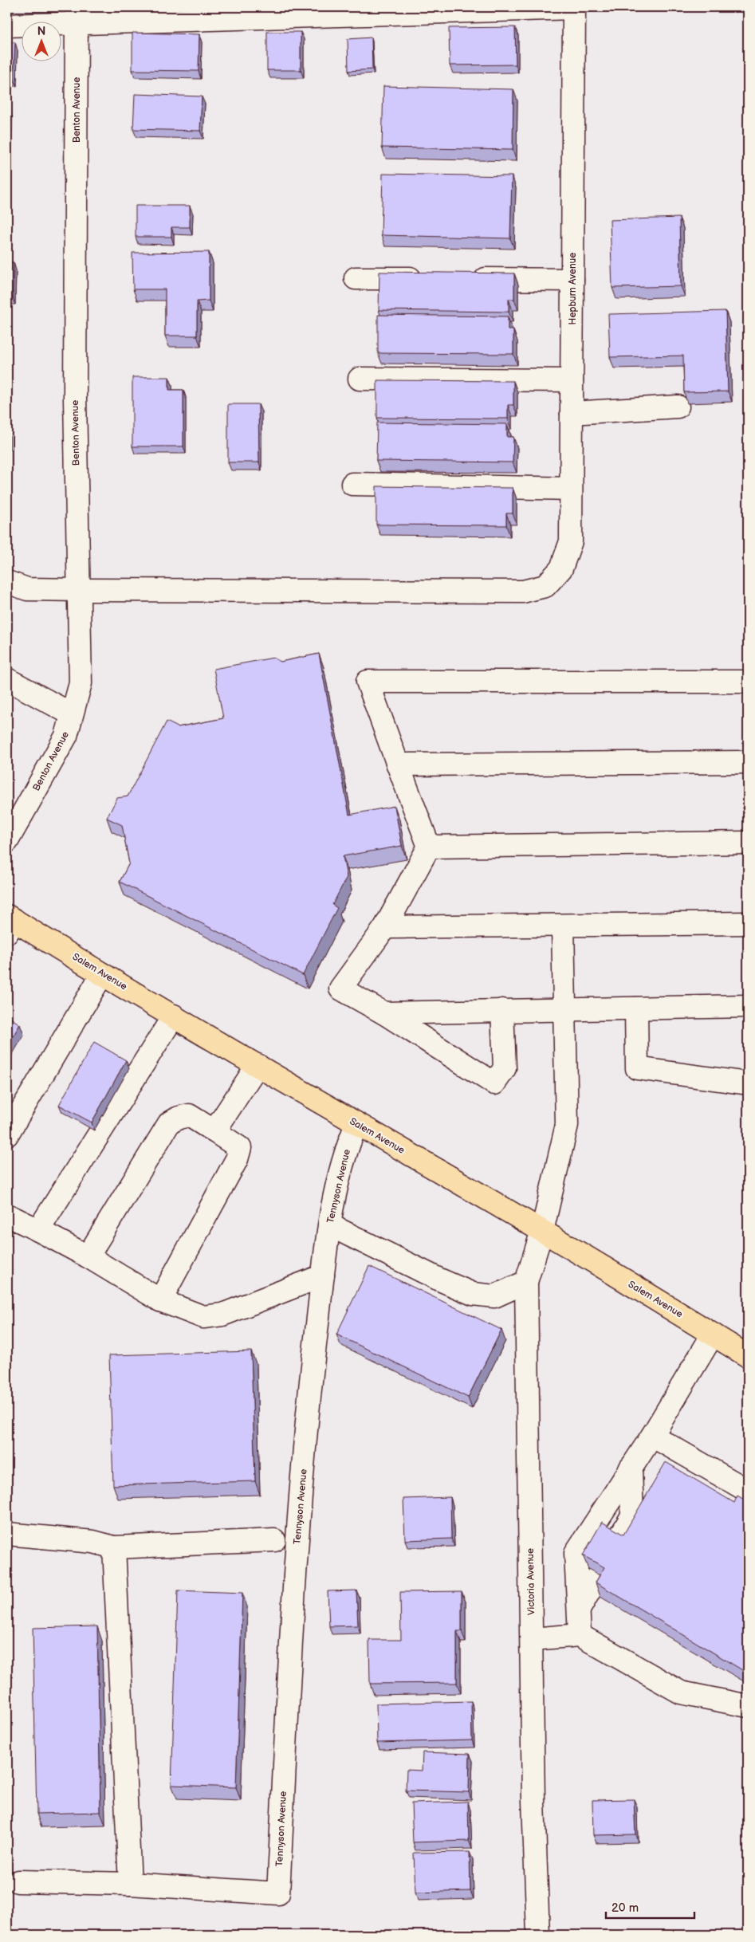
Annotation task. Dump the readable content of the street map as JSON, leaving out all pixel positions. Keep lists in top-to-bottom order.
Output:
{
  "streets": {
    "main road": ["Salem Avenue"],
    "street": [
      "Benton Avenue",
      "Hepburn Avenue",
      "Tennyson Avenue",
      "Victoria Avenue"
    ]
  },
  "crossings": [
    ["Benton Avenue", "Hepburn Avenue"],
    ["Salem Avenue", "Tennyson Avenue"],
    ["Salem Avenue", "Victoria Avenue"]
  ],
  "scale_bar": "20 m",
  "north": "top"
}
